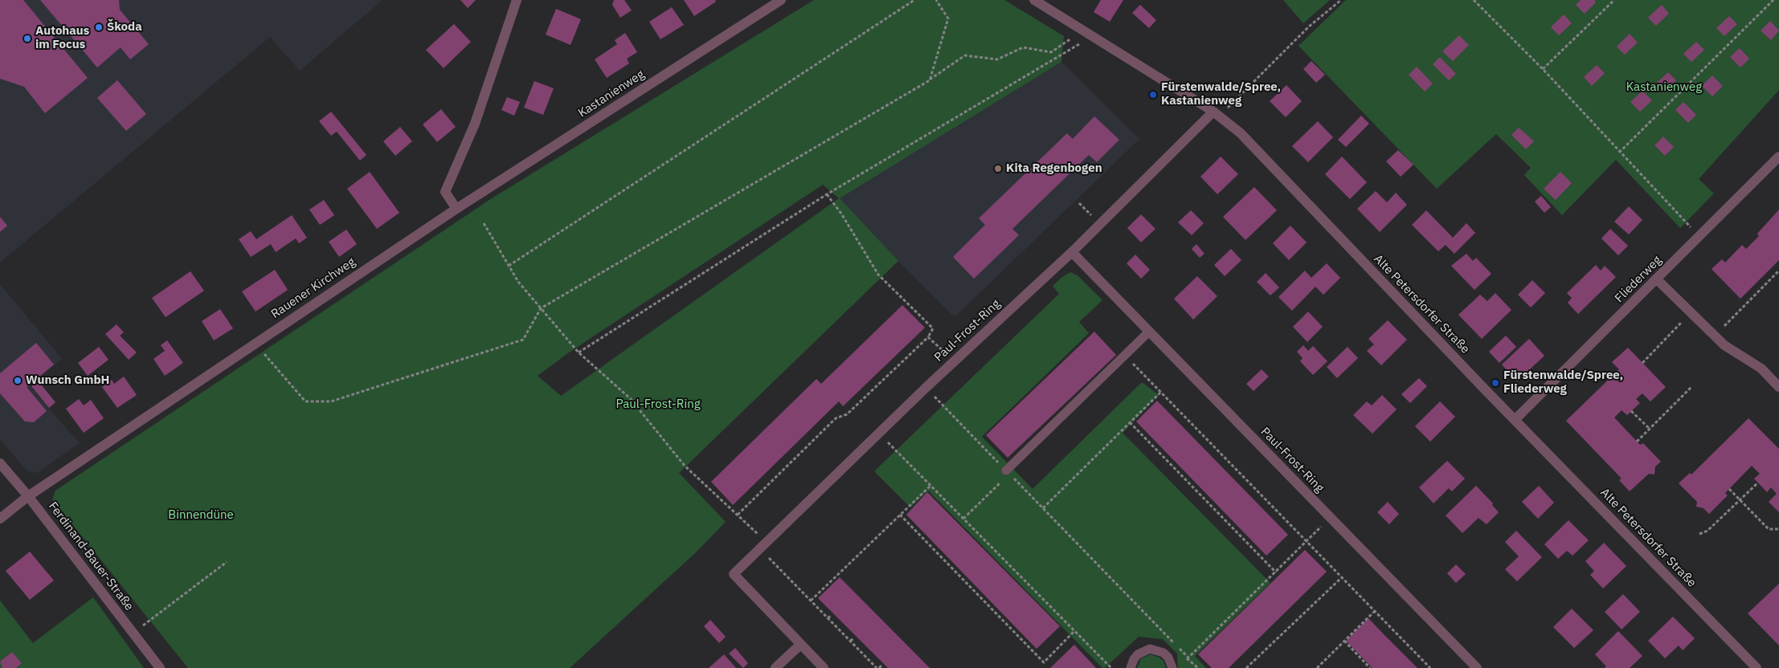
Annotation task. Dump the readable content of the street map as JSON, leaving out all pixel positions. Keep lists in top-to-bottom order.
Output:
{
  "streets": {
    "street": [
      "Kastanienweg",
      "Fliederweg",
      "Rauener Kirchweg",
      "Alte Petersdorfer Straße",
      "Paul-Frost-Ring",
      "Ferdinand-Bauer-Straße"
    ]
  },
  "crossings": [
    ["Kastanienweg", "Rauener Kirchweg"],
    ["Fliederweg", "Alte Petersdorfer Straße"],
    ["Rauener Kirchweg", "Ferdinand-Bauer-Straße"],
    ["Alte Petersdorfer Straße", "Paul-Frost-Ring"]
  ],
  "parks": ["Kastanienweg", "Paul-Frost-Ring", "Binnendüne"],
  "places": [
    "Škoda",
    "Autohaus im Focus",
    "Fürstenwalde/Spree, Kastanienweg",
    "Kita Regenbogen",
    "Wunsch GmbH",
    "Fürstenwalde/Spree, Fliederweg"
  ]
}
